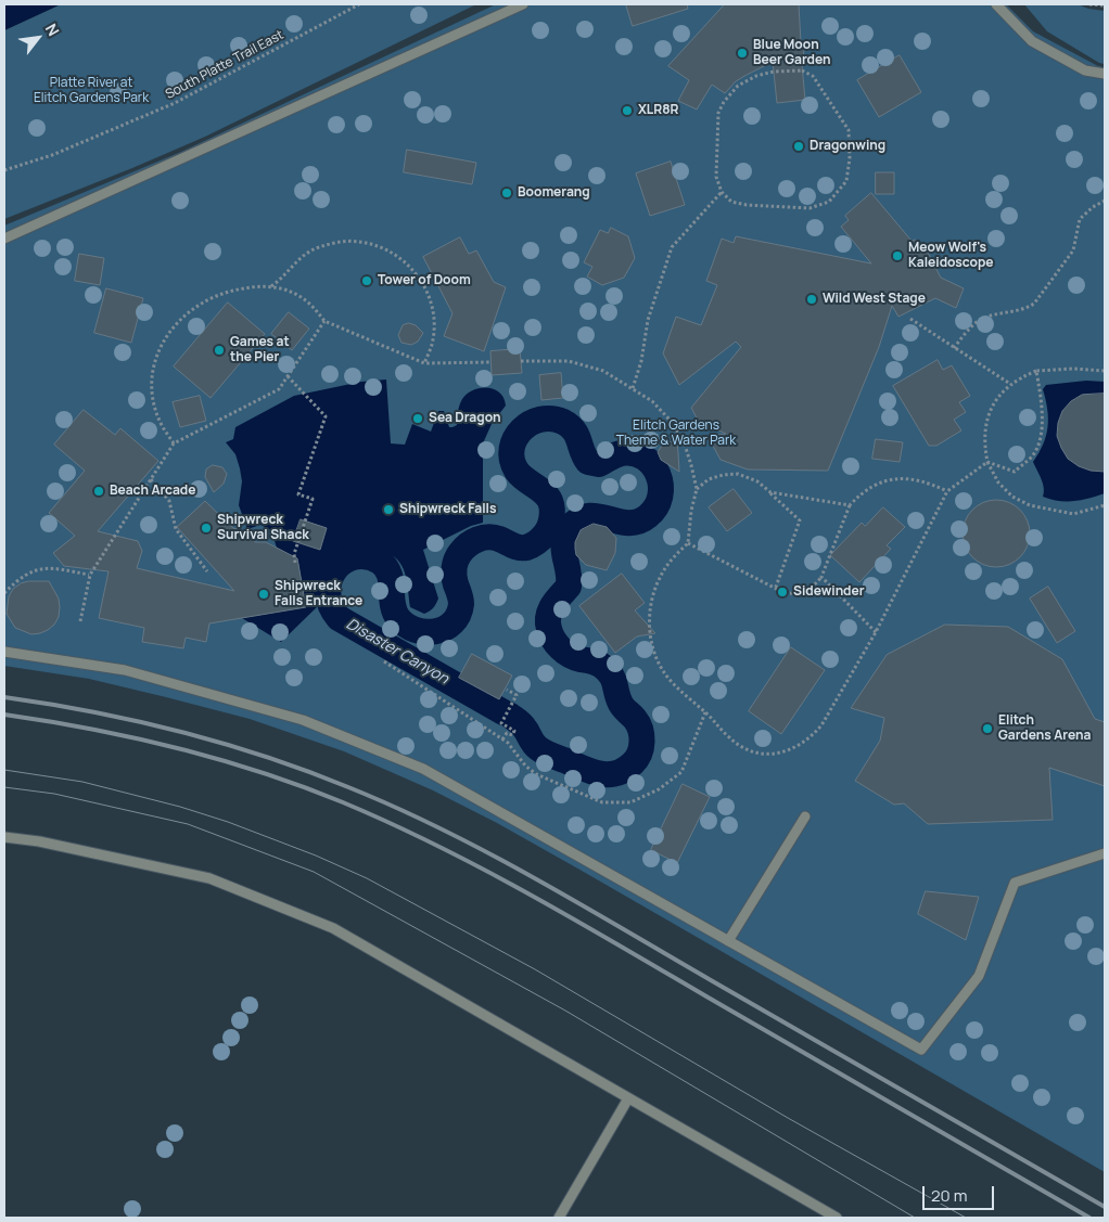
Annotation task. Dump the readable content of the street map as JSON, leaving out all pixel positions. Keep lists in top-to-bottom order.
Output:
{
  "streets": {
    "path": ["South Platte Trail East"]
  },
  "water": ["Disaster Canyon"],
  "parks": ["Platte River at Elitch Gardens Park", "Elitch Gardens Theme & Water Park"],
  "places": [
    "Blue Moon Beer Garden",
    "XLR8R",
    "Dragonwing",
    "Boomerang",
    "Meow Wolf's Kaleidoscope",
    "Tower of Doom",
    "Wild West Stage",
    "Games at the Pier",
    "Sea Dragon",
    "Beach Arcade",
    "Shipwreck Falls",
    "Shipwreck Survival Shack",
    "Sidewinder",
    "Shipwreck Falls Entrance",
    "Elitch Gardens Arena"
  ],
  "scale_bar": "20 m",
  "north": "top right"
}
